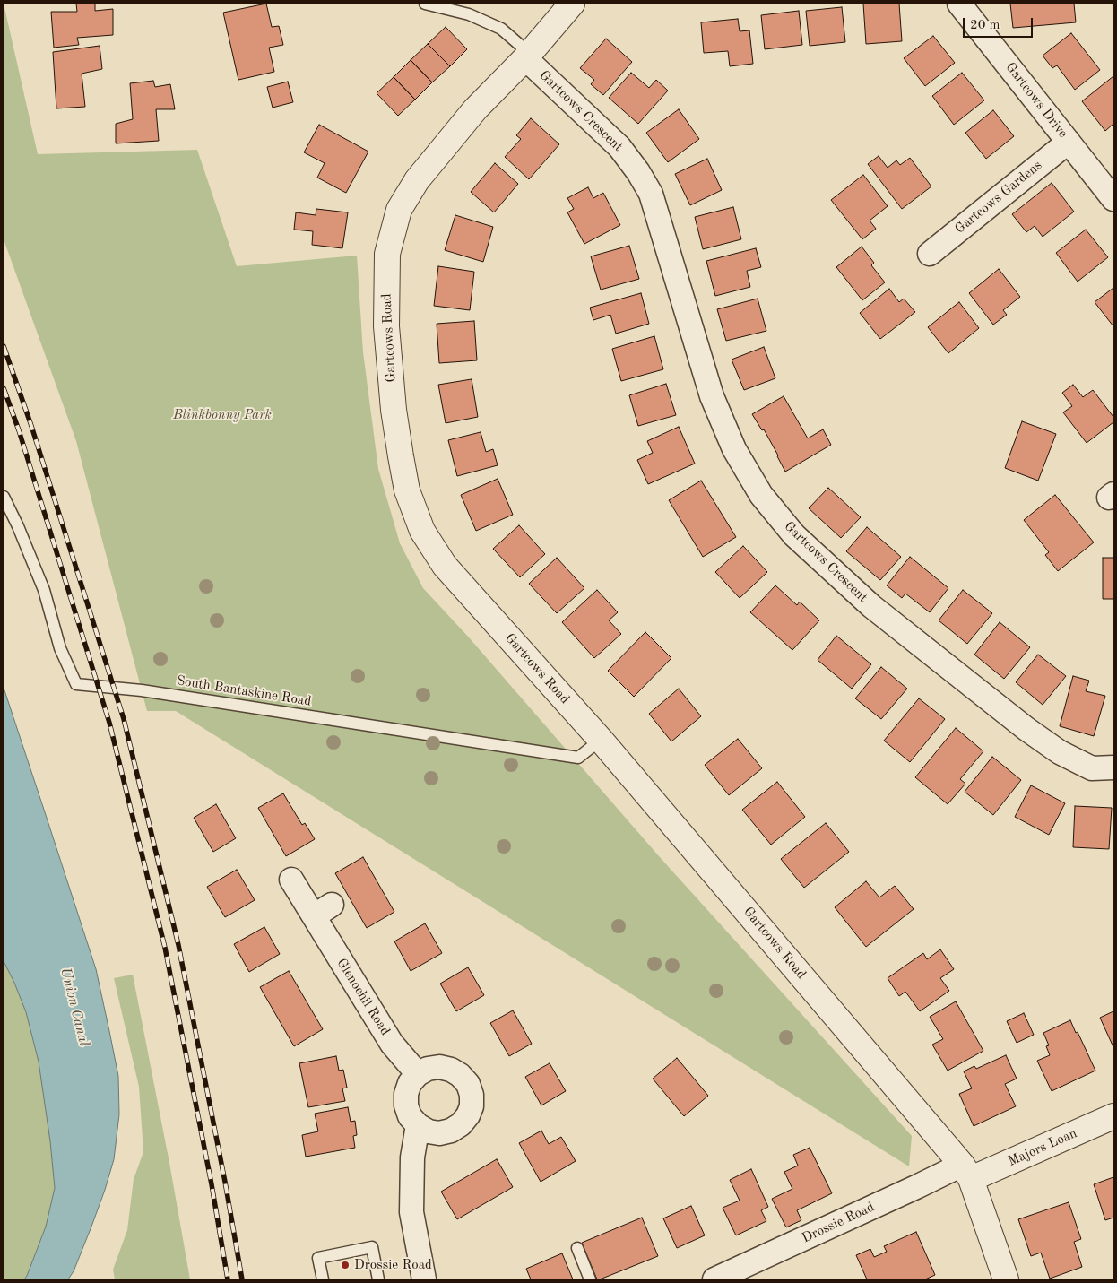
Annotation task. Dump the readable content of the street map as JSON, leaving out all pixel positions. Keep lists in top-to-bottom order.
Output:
{
  "streets": {
    "street": [
      "Gartcows Drive",
      "Gartcows Crescent",
      "Gartcows Gardens",
      "Gartcows Road",
      "Glenochil Road",
      "Majors Loan",
      "Drossie Road"
    ],
    "lane": ["South Bantaskine Road"]
  },
  "crossings": [
    ["Gartcows Drive", "Gartcows Gardens"],
    ["Gartcows Crescent", "Gartcows Road"],
    ["Gartcows Road", "South Bantaskine Road"],
    ["Gartcows Road", "Majors Loan"],
    ["Gartcows Road", "Drossie Road"],
    ["Majors Loan", "Drossie Road"]
  ],
  "water": ["Union Canal"],
  "parks": ["Blinkbonny Park"],
  "places": ["Drossie Road"],
  "scale_bar": "20 m"
}
